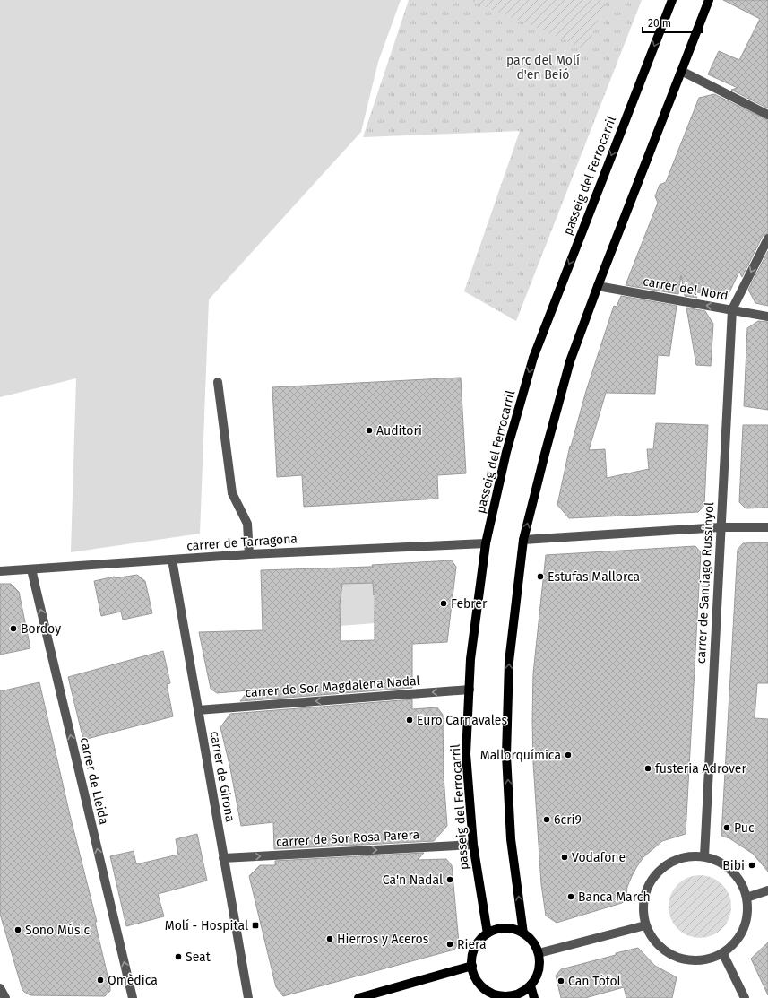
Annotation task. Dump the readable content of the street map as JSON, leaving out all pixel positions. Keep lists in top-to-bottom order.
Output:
{
  "streets": {
    "main road": ["passeig del Ferrocarril"],
    "street": [
      "carrer del Nord",
      "carrer de Tarragona",
      "carrer de Santiago Russinyol",
      "carrer de Sor Magdalena Nadal",
      "carrer de Girona",
      "carrer de Lleida",
      "carrer de Sor Rosa Parera"
    ]
  },
  "crossings": [
    ["passeig del Ferrocarril", "carrer de Tarragona"],
    ["passeig del Ferrocarril", "carrer de Sor Magdalena Nadal"],
    ["passeig del Ferrocarril", "carrer de Sor Rosa Parera"],
    ["carrer del Nord", "carrer de Santiago Russinyol"],
    ["carrer de Tarragona", "carrer de Girona"],
    ["carrer de Tarragona", "carrer de Lleida"],
    ["carrer de Sor Magdalena Nadal", "carrer de Girona"],
    ["carrer de Girona", "carrer de Sor Rosa Parera"]
  ],
  "one_way": [
    "carrer del Nord",
    "carrer de Sor Magdalena Nadal",
    "carrer de Lleida",
    "carrer de Sor Rosa Parera"
  ],
  "parks": ["parc del Molí d'en Beió"],
  "places": {
    "other": [
      "Auditori",
      "Estufas Mallorca",
      "Febrer",
      "Bordoy",
      "Euro Carnavales",
      "Mallorquímica",
      "fusteria Adrover",
      "6cri9",
      "Puc",
      "Vodafone",
      "Bibi",
      "Ca'n Nadal",
      "Banca March",
      "Sono Músic",
      "Hierros y Aceros",
      "Riera",
      "Seat",
      "Omèdica",
      "Can Tòfol"
    ],
    "transit": ["Molí - Hospital"]
  },
  "scale_bar": "20 m"
}
